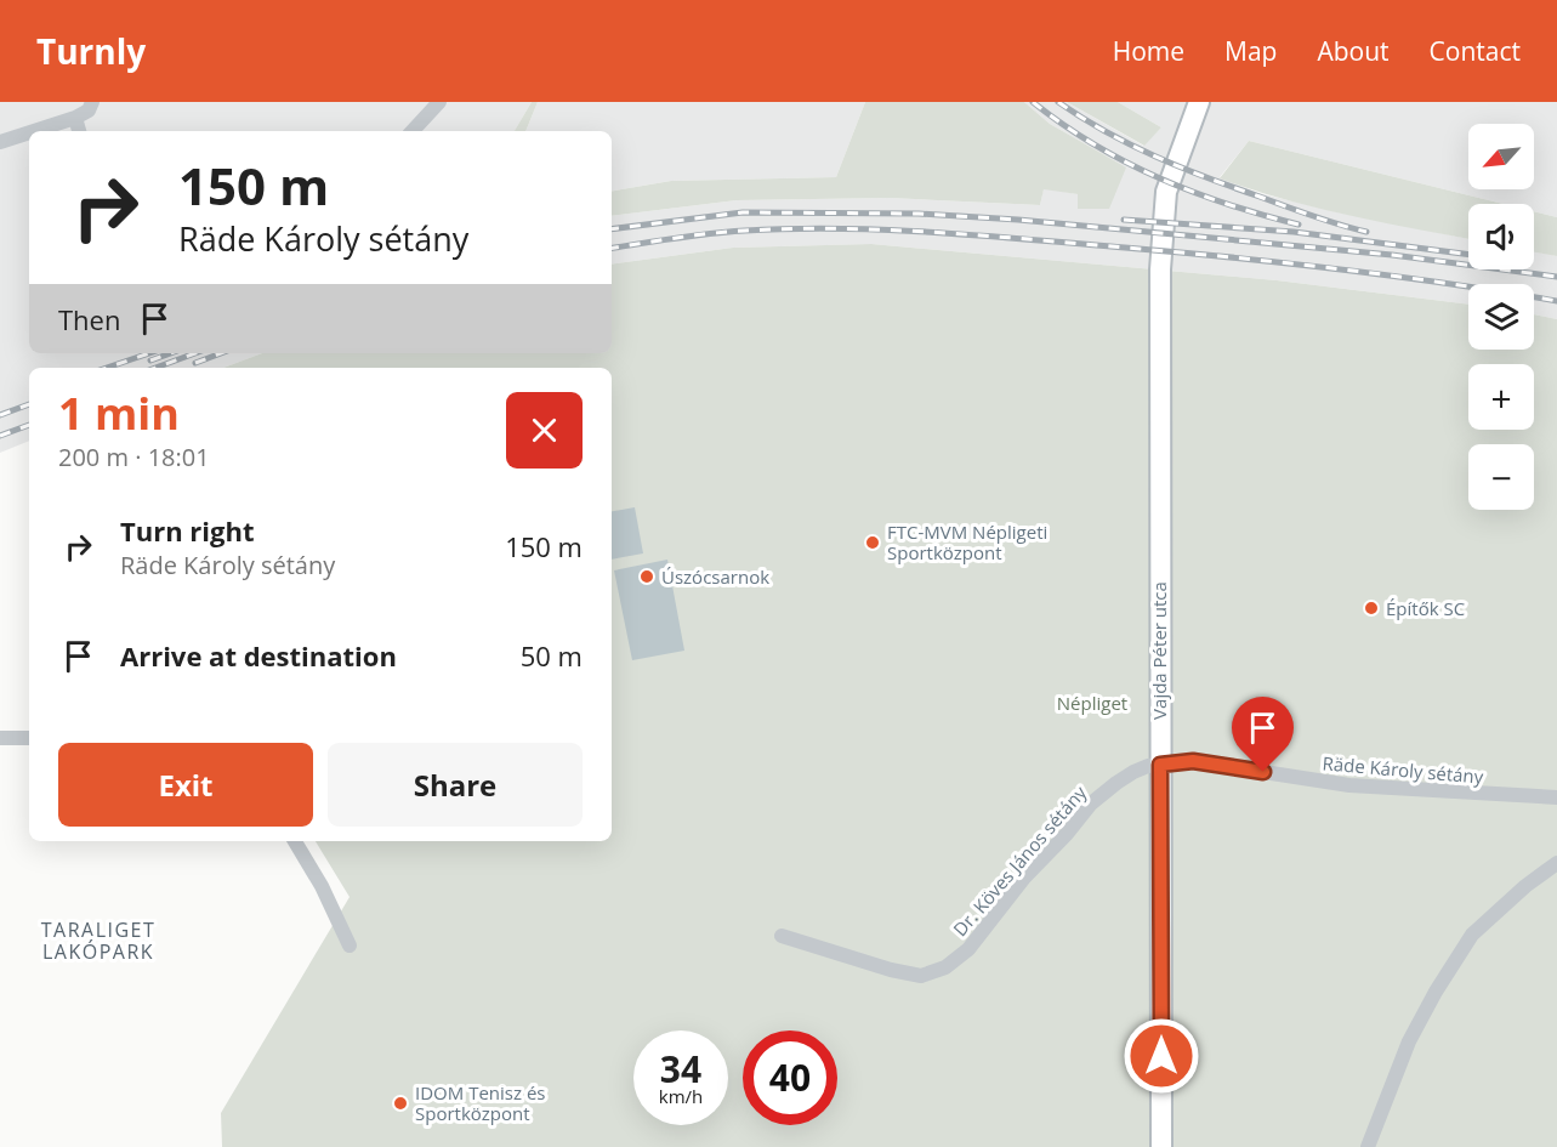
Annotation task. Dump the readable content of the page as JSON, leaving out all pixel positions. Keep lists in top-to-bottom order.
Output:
{
  "streets": {
    "street": ["Vajda Péter utca", "Räde Károly sétány", "Dr. Köves János sétány"]
  },
  "crossings": [
    ["Vajda Péter utca", "Räde Károly sétány"],
    ["Vajda Péter utca", "Dr. Köves János sétány"],
    ["Räde Károly sétány", "Dr. Köves János sétány"]
  ],
  "districts": ["TARALIGET LAKÓPARK"],
  "parks": ["Népliget"],
  "places": [
    "FTC-MVM Népligeti Sportközpont",
    "Úszócsarnok",
    "Építők SC",
    "IDOM Tenisz és Sportközpont"
  ],
  "north": "bottom left",
  "page": {
    "header": "Turnly",
    "nav": [
      "Home",
      "Map",
      "About",
      "Contact"
    ],
    "map_buttons": ["+", "−"],
    "turn": ["150 m", "Räde Károly sétány"],
    "then": "Then",
    "heading": ["1 min", "200 m · 18:01"],
    "list": [
      {
        "name": "Turn right",
        "note": "Räde Károly sétány",
        "value": "150 m"
      },
      {
        "name": "Arrive at destination",
        "value": "50 m"
      }
    ],
    "buttons": ["Exit", "Share"],
    "speed": "34 km/h",
    "limit": "40"
  }
}
